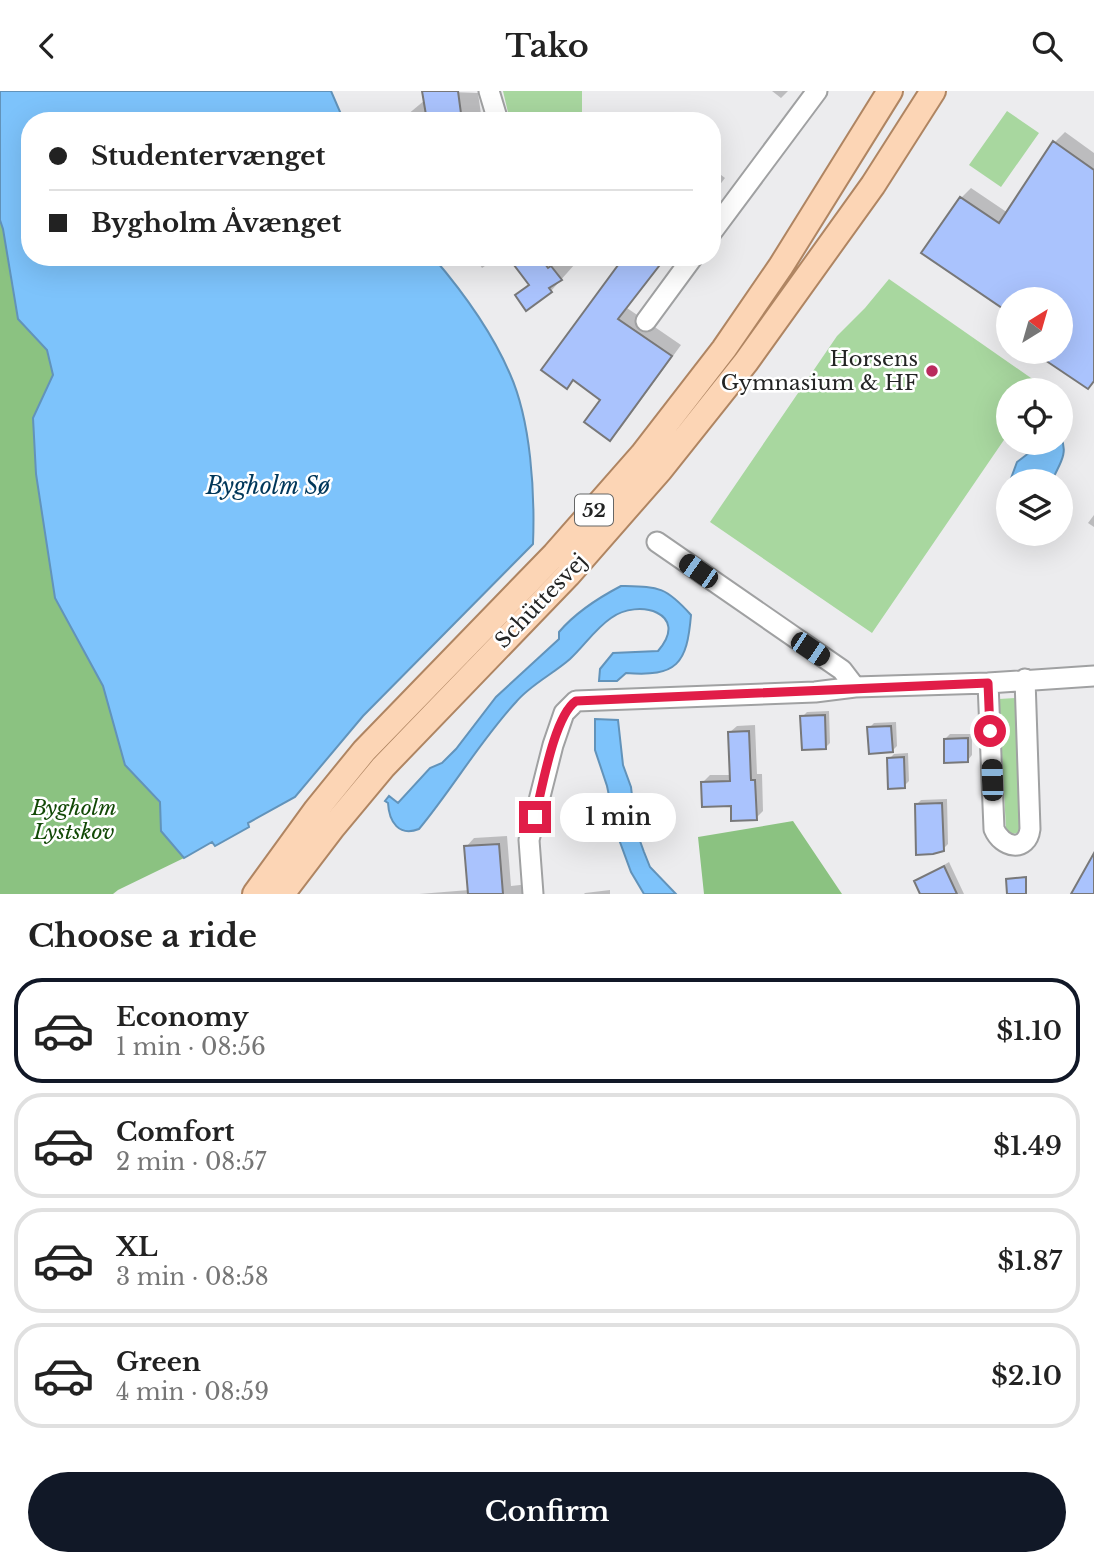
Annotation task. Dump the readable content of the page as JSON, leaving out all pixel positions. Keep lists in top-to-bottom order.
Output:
{
  "streets": {
    "main road": ["52", "Schüttesvej"]
  },
  "water": ["Bygholm Sø"],
  "parks": ["Bygholm Lystskov"],
  "places": ["Horsens Gymnasium & HF"],
  "north": "top right",
  "page": {
    "header": "Tako",
    "banner": ["Studentervænget", "Bygholm Åvænget"],
    "bubble": "1 min",
    "heading": "Choose a ride",
    "list": [
      {
        "name": "Economy",
        "note": "1 min · 08:56",
        "value": "$1.10"
      },
      {
        "name": "Comfort",
        "note": "2 min · 08:57",
        "value": "$1.49"
      },
      {
        "name": "XL",
        "note": "3 min · 08:58",
        "value": "$1.87"
      },
      {
        "name": "Green",
        "note": "4 min · 08:59",
        "value": "$2.10"
      }
    ],
    "buttons": "Confirm"
  }
}
